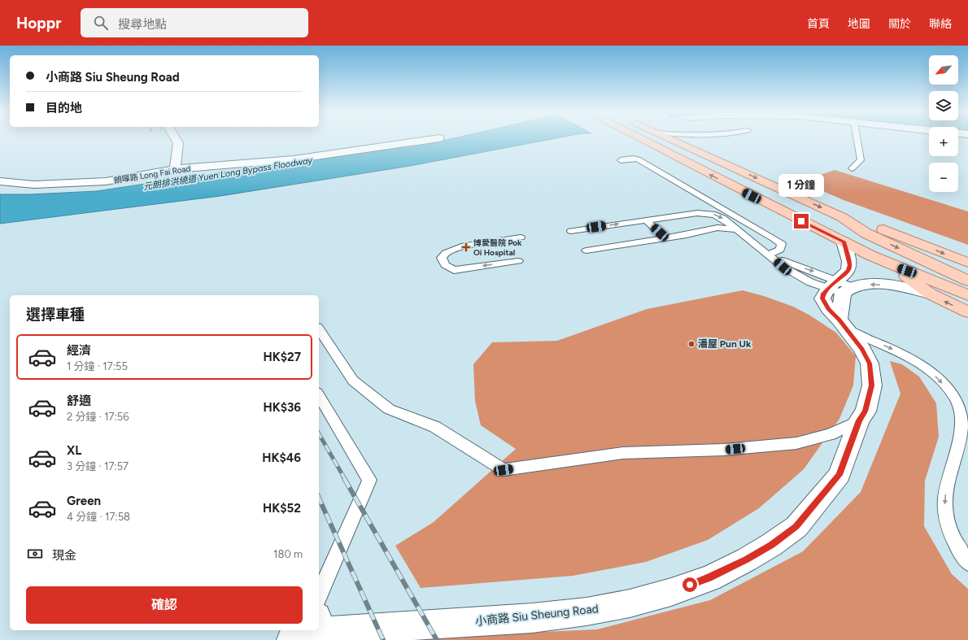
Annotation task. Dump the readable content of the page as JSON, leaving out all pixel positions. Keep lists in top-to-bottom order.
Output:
{
  "streets": {
    "street": ["朗暉路 Long Fai Road", "小商路 Siu Sheung Road"]
  },
  "water": ["元朗排洪繞道 Yuen Long Bypass Floodway"],
  "places": {
    "health": ["博愛醫院 Pok Oi Hospital"],
    "other": ["潘屋 Pun Uk"]
  },
  "north": "bottom left",
  "page": {
    "header": "Hoppr",
    "search": "搜尋地點",
    "nav": [
      "首頁",
      "地圖",
      "關於",
      "聯絡"
    ],
    "map_buttons": ["+", "−"],
    "banner": ["小商路 Siu Sheung Road", "目的地"],
    "bubble": "1 分鐘",
    "heading": "選擇車種",
    "list": [
      {
        "name": "經濟",
        "note": "1 分鐘 · 17:55",
        "value": "HK$27"
      },
      {
        "name": "舒適",
        "note": "2 分鐘 · 17:56",
        "value": "HK$36"
      },
      {
        "name": "XL",
        "note": "3 分鐘 · 17:57",
        "value": "HK$46"
      },
      {
        "name": "Green",
        "note": "4 分鐘 · 17:58",
        "value": "HK$52"
      }
    ],
    "pay": ["現金", "180 m"],
    "buttons": "確認"
  }
}
